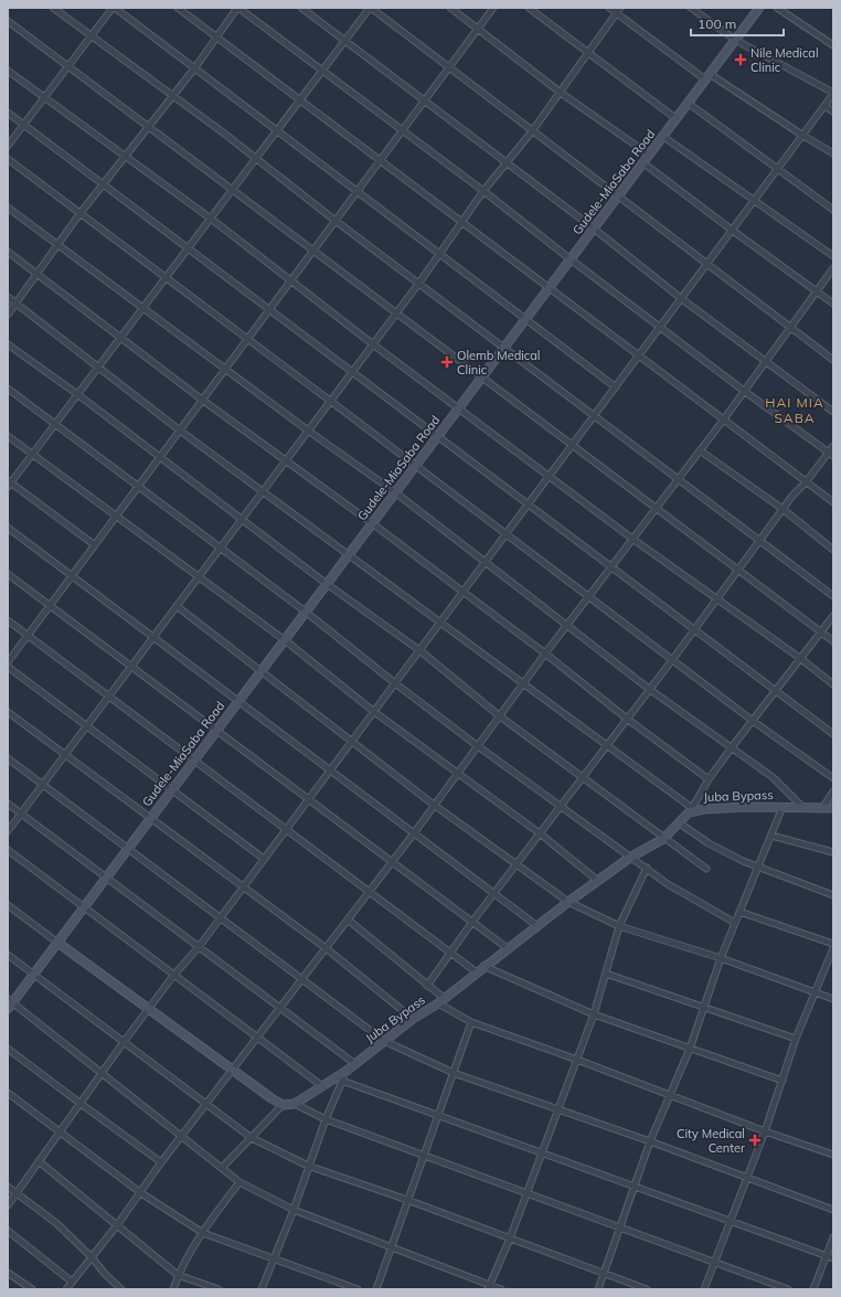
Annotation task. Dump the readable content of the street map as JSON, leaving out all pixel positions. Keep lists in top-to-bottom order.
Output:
{
  "streets": {
    "main road": ["Gudele-MiaSaba Road", "Juba Bypass"]
  },
  "districts": ["HAI MIA SABA"],
  "places": {
    "health": ["Nile Medical Clinic", "Olemb Medical Clinic", "City Medical Center"]
  },
  "scale_bar": "100 m"
}
